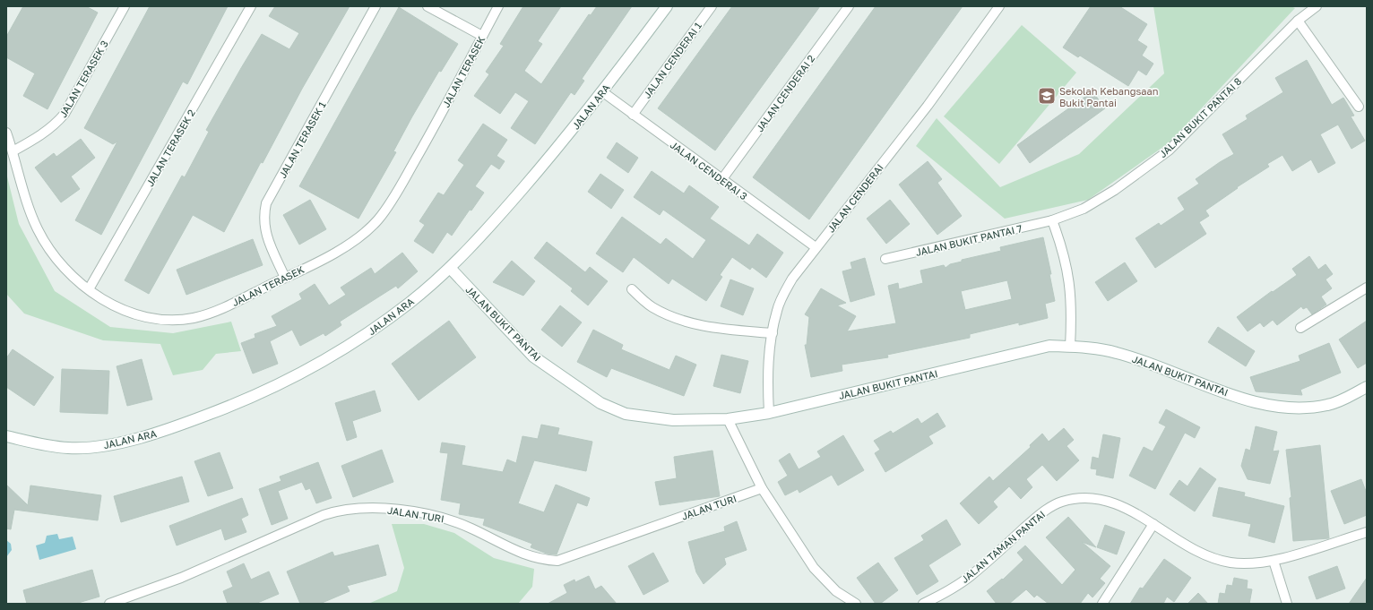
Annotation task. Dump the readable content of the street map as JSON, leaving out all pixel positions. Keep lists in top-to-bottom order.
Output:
{
  "streets": {
    "street": [
      "JALAN CENDERAI 1",
      "JALAN TERASEK",
      "JALAN TERASEK 3",
      "JALAN CENDERAI 2",
      "JALAN ARA",
      "JALAN BUKIT PANTAI 8",
      "JALAN TERASEK 1",
      "JALAN TERASEK 2",
      "JALAN CENDERAI 3",
      "JALAN CENDERAI",
      "JALAN BUKIT PANTAI 7",
      "JALAN BUKIT PANTAI",
      "JALAN TURI",
      "JALAN TAMAN PANTAI"
    ]
  },
  "crossings": [
    ["JALAN CENDERAI 1", "JALAN CENDERAI 3"],
    ["JALAN TERASEK", "JALAN TERASEK 3"],
    ["JALAN TERASEK", "JALAN TERASEK 1"],
    ["JALAN TERASEK", "JALAN TERASEK 2"],
    ["JALAN CENDERAI 2", "JALAN CENDERAI 3"],
    ["JALAN ARA", "JALAN CENDERAI 3"],
    ["JALAN ARA", "JALAN BUKIT PANTAI"],
    ["JALAN BUKIT PANTAI 8", "JALAN BUKIT PANTAI 7"],
    ["JALAN CENDERAI 3", "JALAN CENDERAI"],
    ["JALAN CENDERAI", "JALAN BUKIT PANTAI"]
  ],
  "places": {
    "school or university": ["Sekolah Kebangsaan Bukit Pantai"]
  }
}
